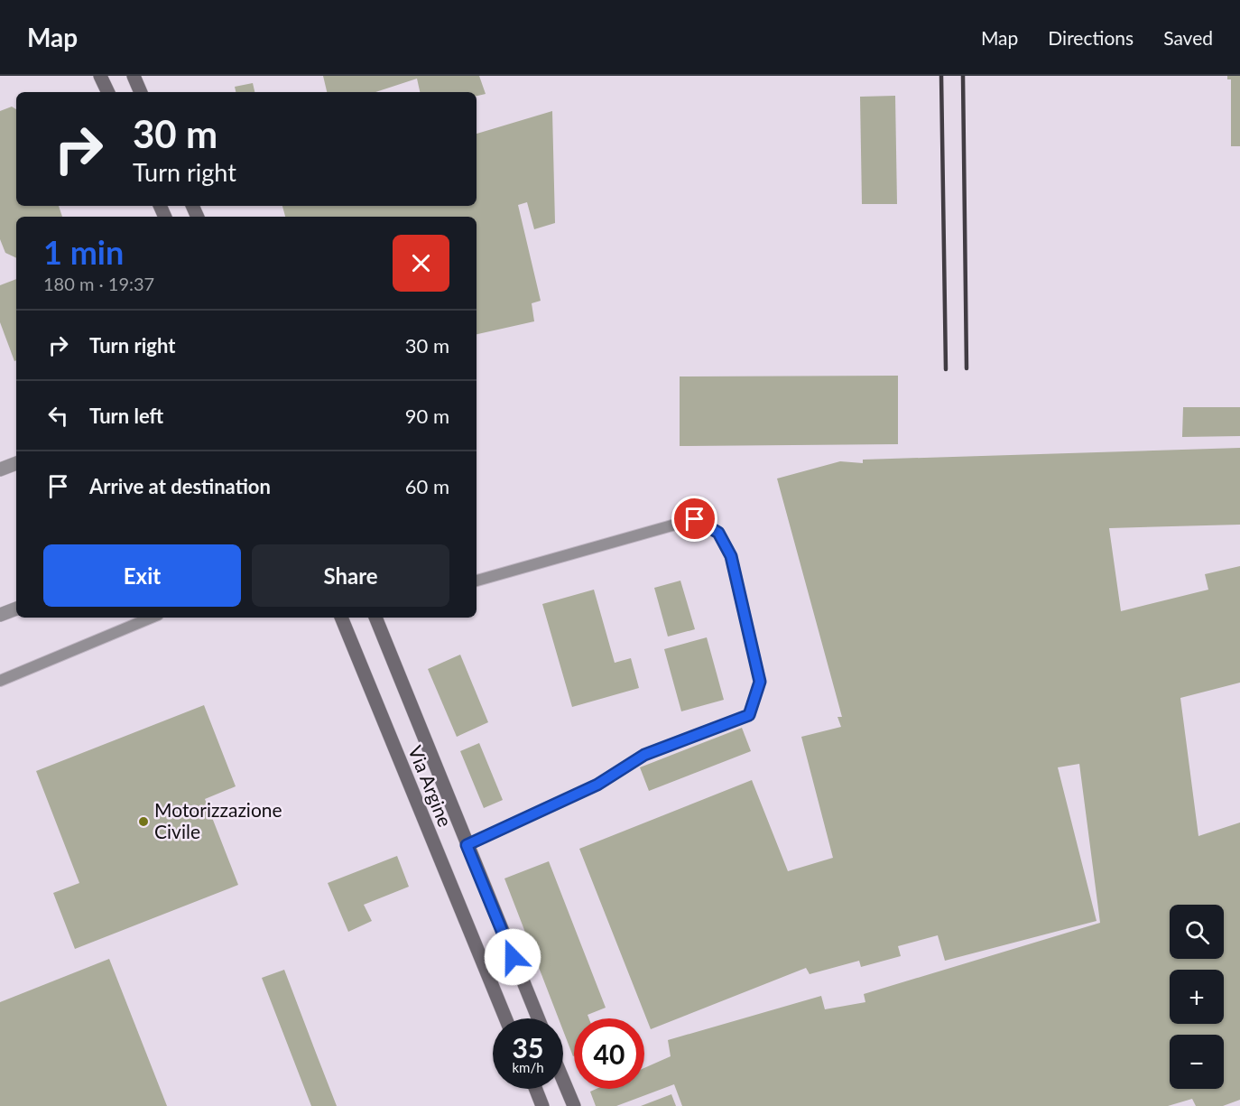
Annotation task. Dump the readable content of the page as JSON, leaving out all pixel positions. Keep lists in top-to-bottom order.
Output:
{
  "streets": {
    "street": ["Via Argine"]
  },
  "places": ["Motorizzazione Civile"],
  "page": {
    "header": "Map",
    "nav": ["Map", "Directions", "Saved"],
    "turn": ["30 m", "Turn right"],
    "heading": ["1 min", "180 m · 19:37"],
    "list": [
      {
        "name": "Turn right",
        "value": "30 m"
      },
      {
        "name": "Turn left",
        "value": "90 m"
      },
      {
        "name": "Arrive at destination",
        "value": "60 m"
      }
    ],
    "buttons": ["Exit", "Share"],
    "map_buttons": ["+", "−"],
    "speed": "35 km/h",
    "limit": "40"
  }
}
